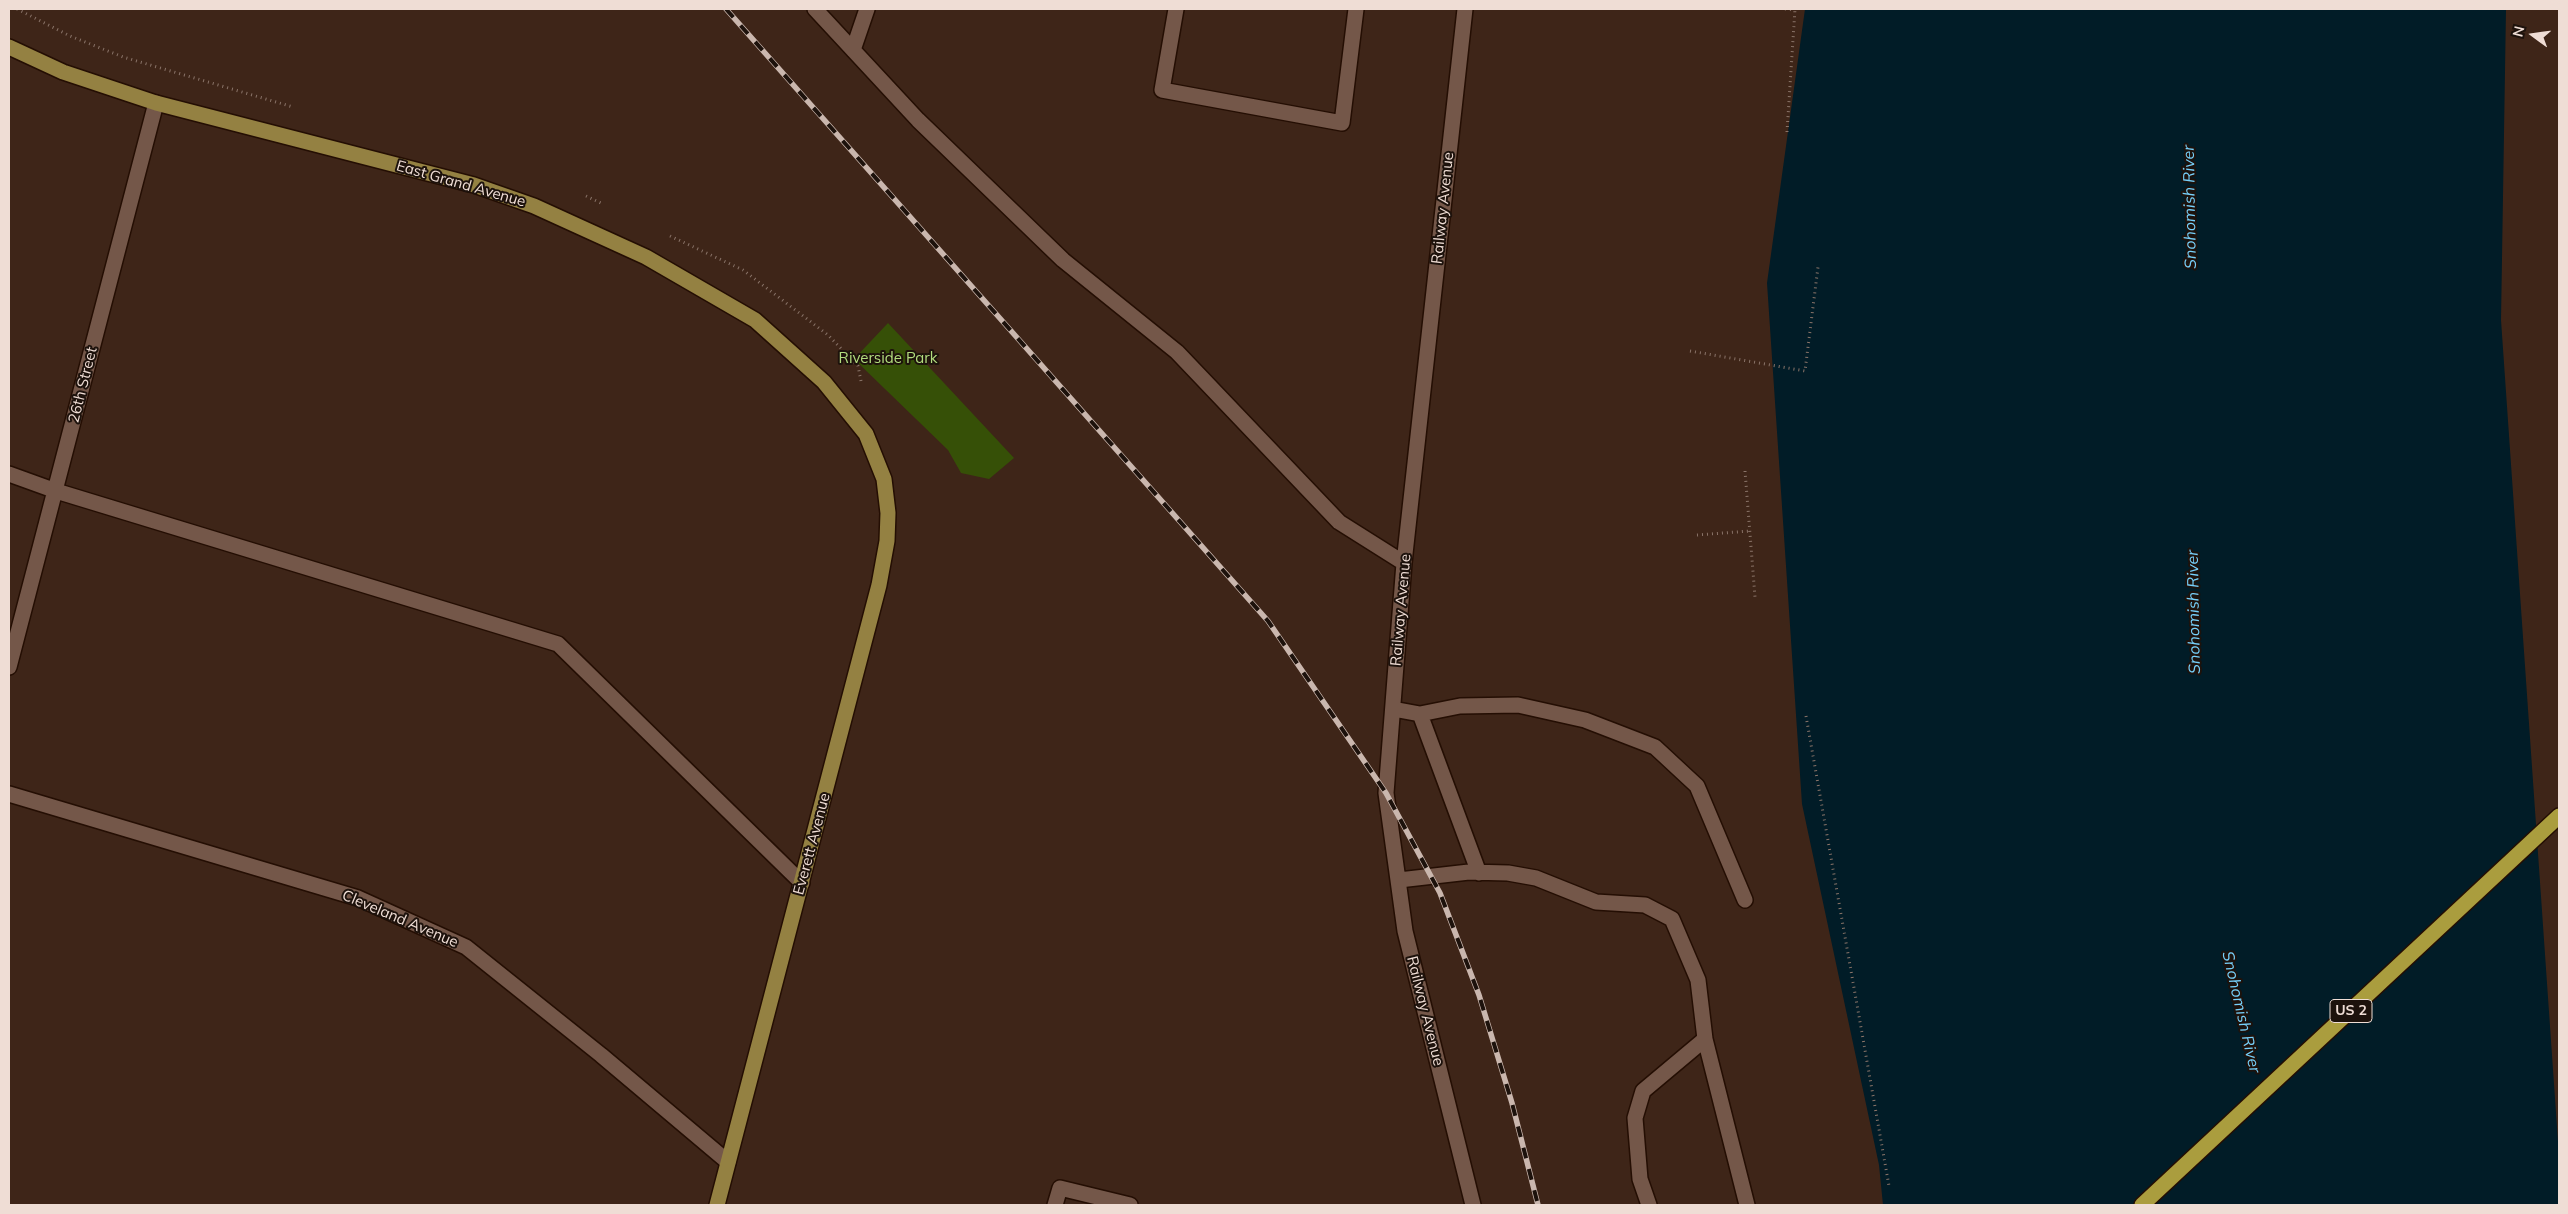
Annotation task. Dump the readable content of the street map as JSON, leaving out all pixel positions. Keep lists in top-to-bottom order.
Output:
{
  "streets": {
    "highway": ["US 2"],
    "main road": ["East Grand Avenue", "Everett Avenue"],
    "street": ["Railway Avenue", "26th Street", "Cleveland Avenue"]
  },
  "crossings": [
    ["East Grand Avenue", "26th Street"],
    ["East Grand Avenue", "Everett Avenue"],
    ["Everett Avenue", "Cleveland Avenue"]
  ],
  "water": ["Snohomish River"],
  "parks": ["Riverside Park"],
  "north": "left"
}
